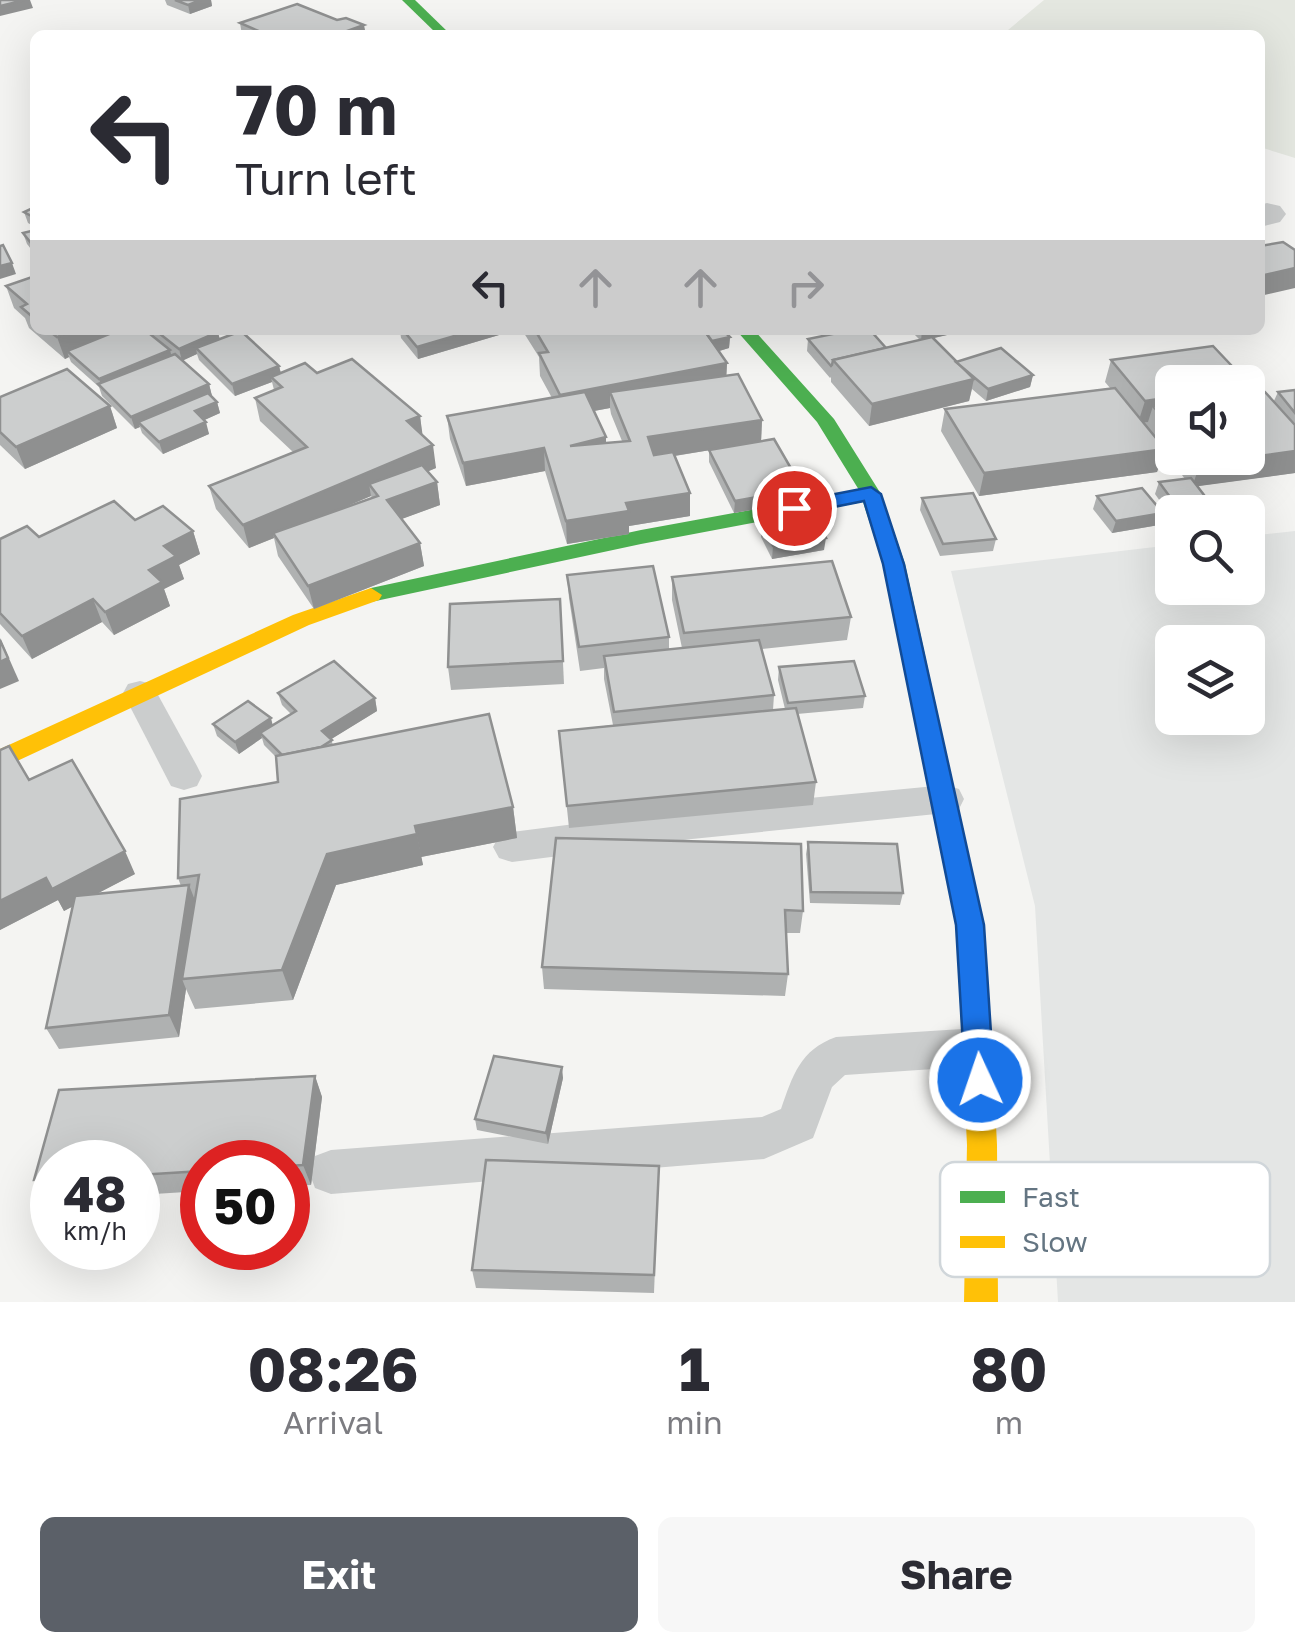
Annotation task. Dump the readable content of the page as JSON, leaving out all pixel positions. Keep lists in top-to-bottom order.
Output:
{
  "legend": ["Fast", "Slow"],
  "page": {
    "turn": ["70 m", "Turn left"],
    "speed": "48 km/h",
    "limit": "50",
    "eta": [
      "08:26",
      "Arrival",
      "1",
      "min",
      "80",
      "m"
    ],
    "buttons": ["Exit", "Share"]
  }
}
